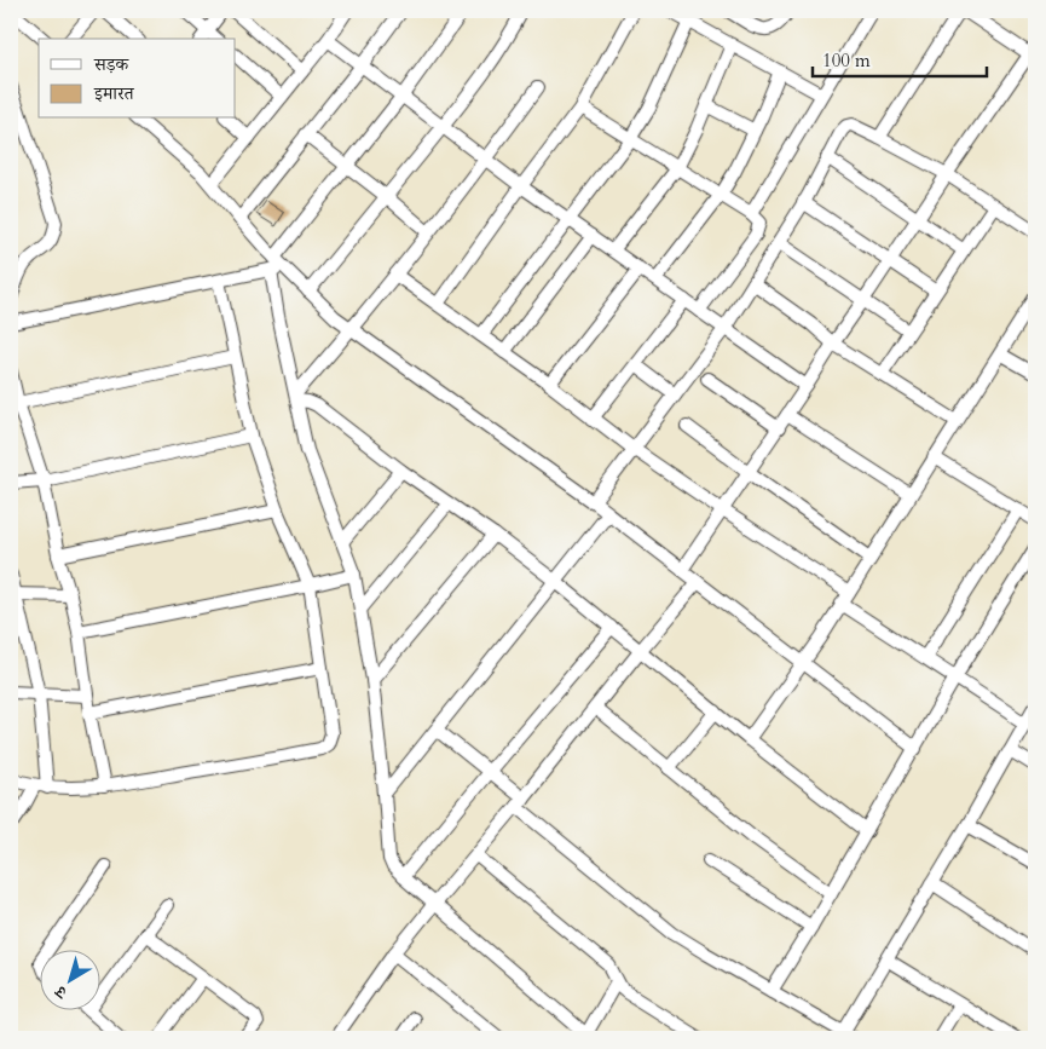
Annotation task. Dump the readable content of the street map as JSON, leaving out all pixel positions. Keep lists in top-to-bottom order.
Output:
{
  "legend": ["सड़क", "इमारत"],
  "scale_bar": "100 m",
  "north": "bottom left"
}
